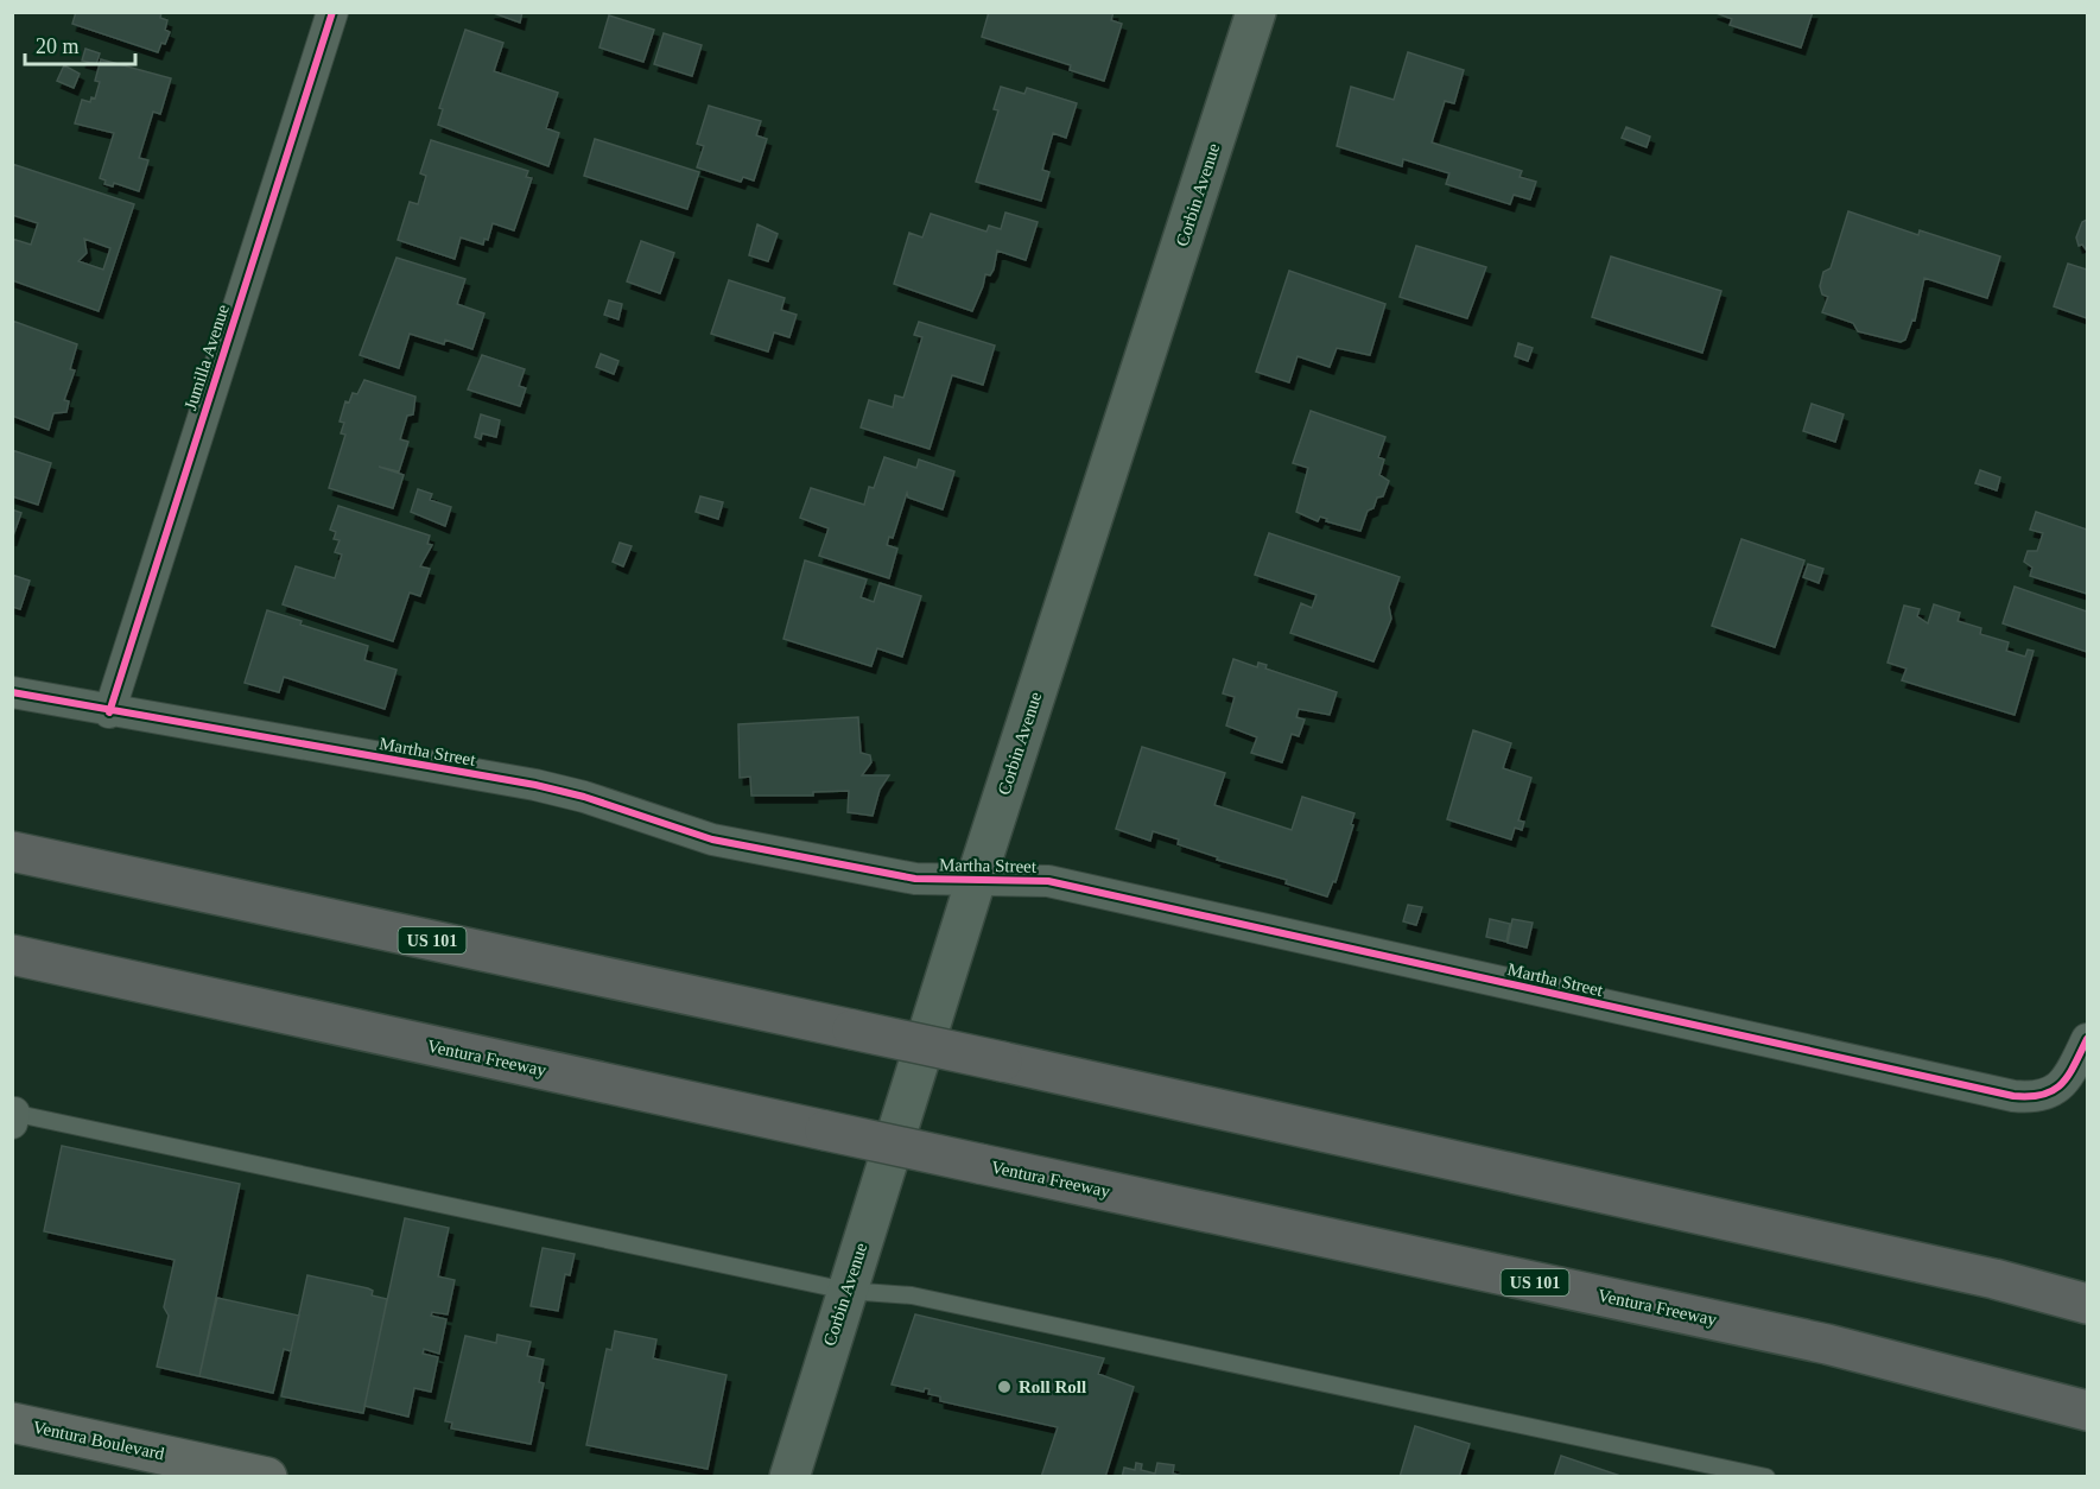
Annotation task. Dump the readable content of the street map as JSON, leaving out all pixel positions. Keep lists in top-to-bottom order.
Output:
{
  "streets": {
    "highway": ["US 101", "Ventura Freeway"],
    "main road": ["Corbin Avenue", "Ventura Boulevard"],
    "street": ["Jumilla Avenue", "Martha Street"]
  },
  "crossings": [
    ["Corbin Avenue", "Martha Street"],
    ["Jumilla Avenue", "Martha Street"]
  ],
  "places": ["Roll Roll"],
  "scale_bar": "20 m"
}
